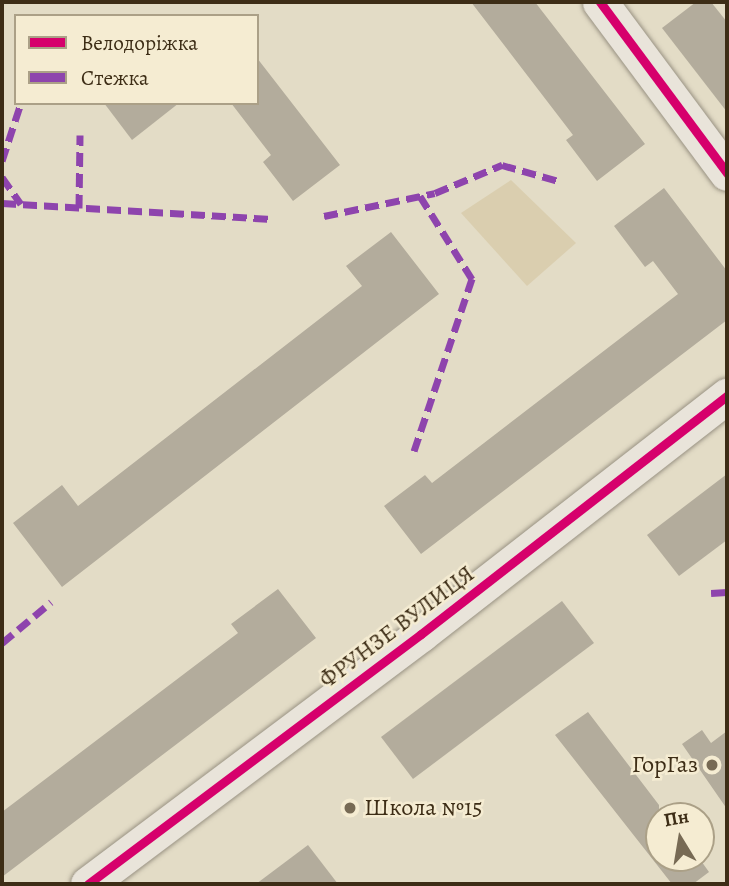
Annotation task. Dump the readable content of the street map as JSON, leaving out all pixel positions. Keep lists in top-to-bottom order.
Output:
{
  "streets": {
    "street": ["ФРУНЗЕ ВУЛИЦЯ"]
  },
  "places": ["ГорГаз", "Школа №15"],
  "legend": ["Велодоріжка", "Стежка"],
  "north": "top"
}
